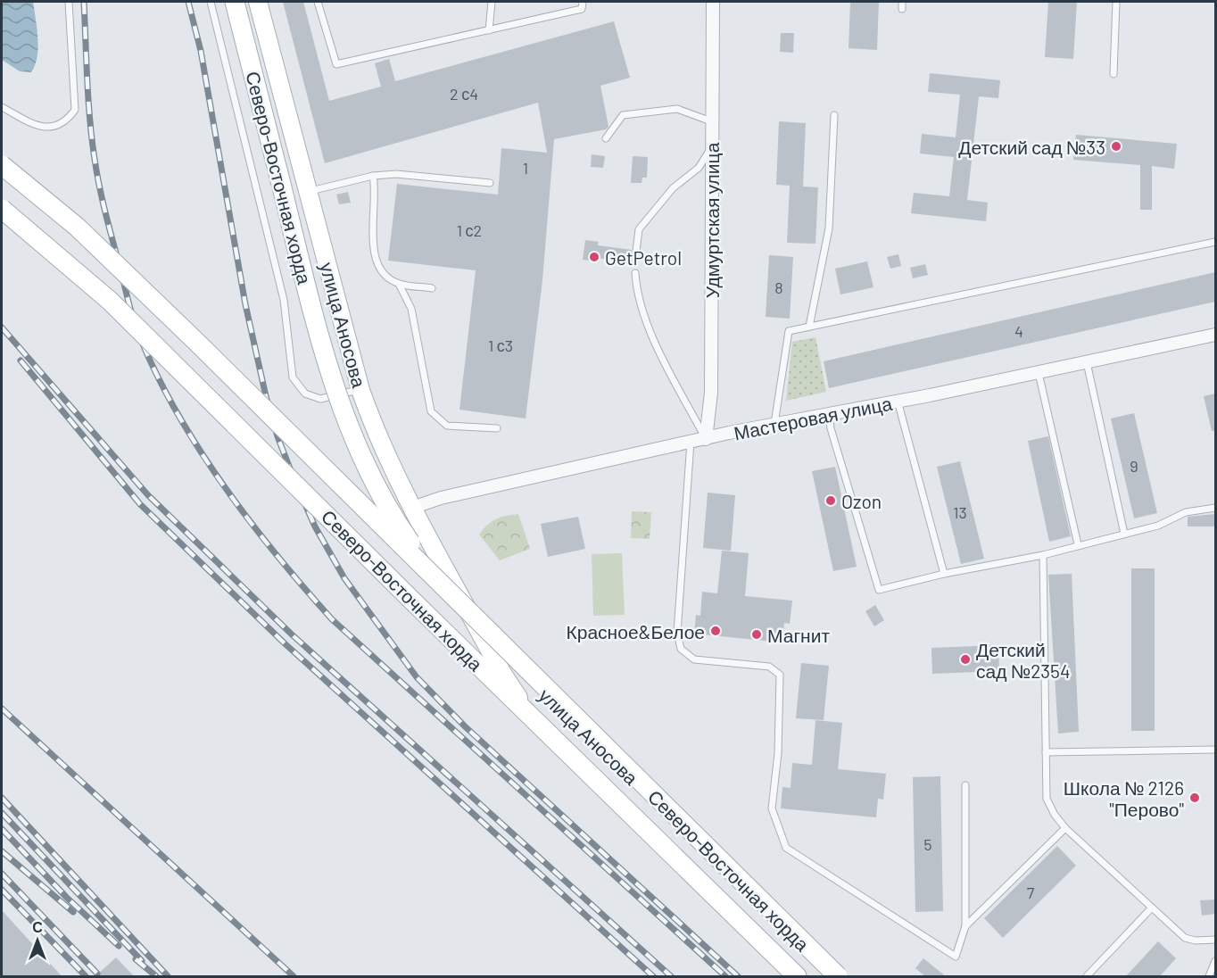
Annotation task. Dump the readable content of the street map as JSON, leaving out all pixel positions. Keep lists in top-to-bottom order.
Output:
{
  "streets": {
    "main road": ["Северо-Восточная хорда"],
    "street": ["Удмуртская улица", "улица Аносова", "Мастеровая улица"]
  },
  "crossings": [
    ["Северо-Восточная хорда", "улица Аносова"],
    ["Удмуртская улица", "Мастеровая улица"],
    ["улица Аносова", "Мастеровая улица"]
  ],
  "places": [
    "Детский сад №33",
    "GetPetrol",
    "Ozon",
    "Красное&Белое",
    "Магнит",
    "Детский сад №2354",
    "Школа № 2126 \"Перово\""
  ],
  "house_numbers": [
    "2 с4",
    "1",
    "1 с2",
    "8",
    "4",
    "1 с3",
    "9",
    "13",
    "5",
    "7"
  ],
  "north": "top"
}
